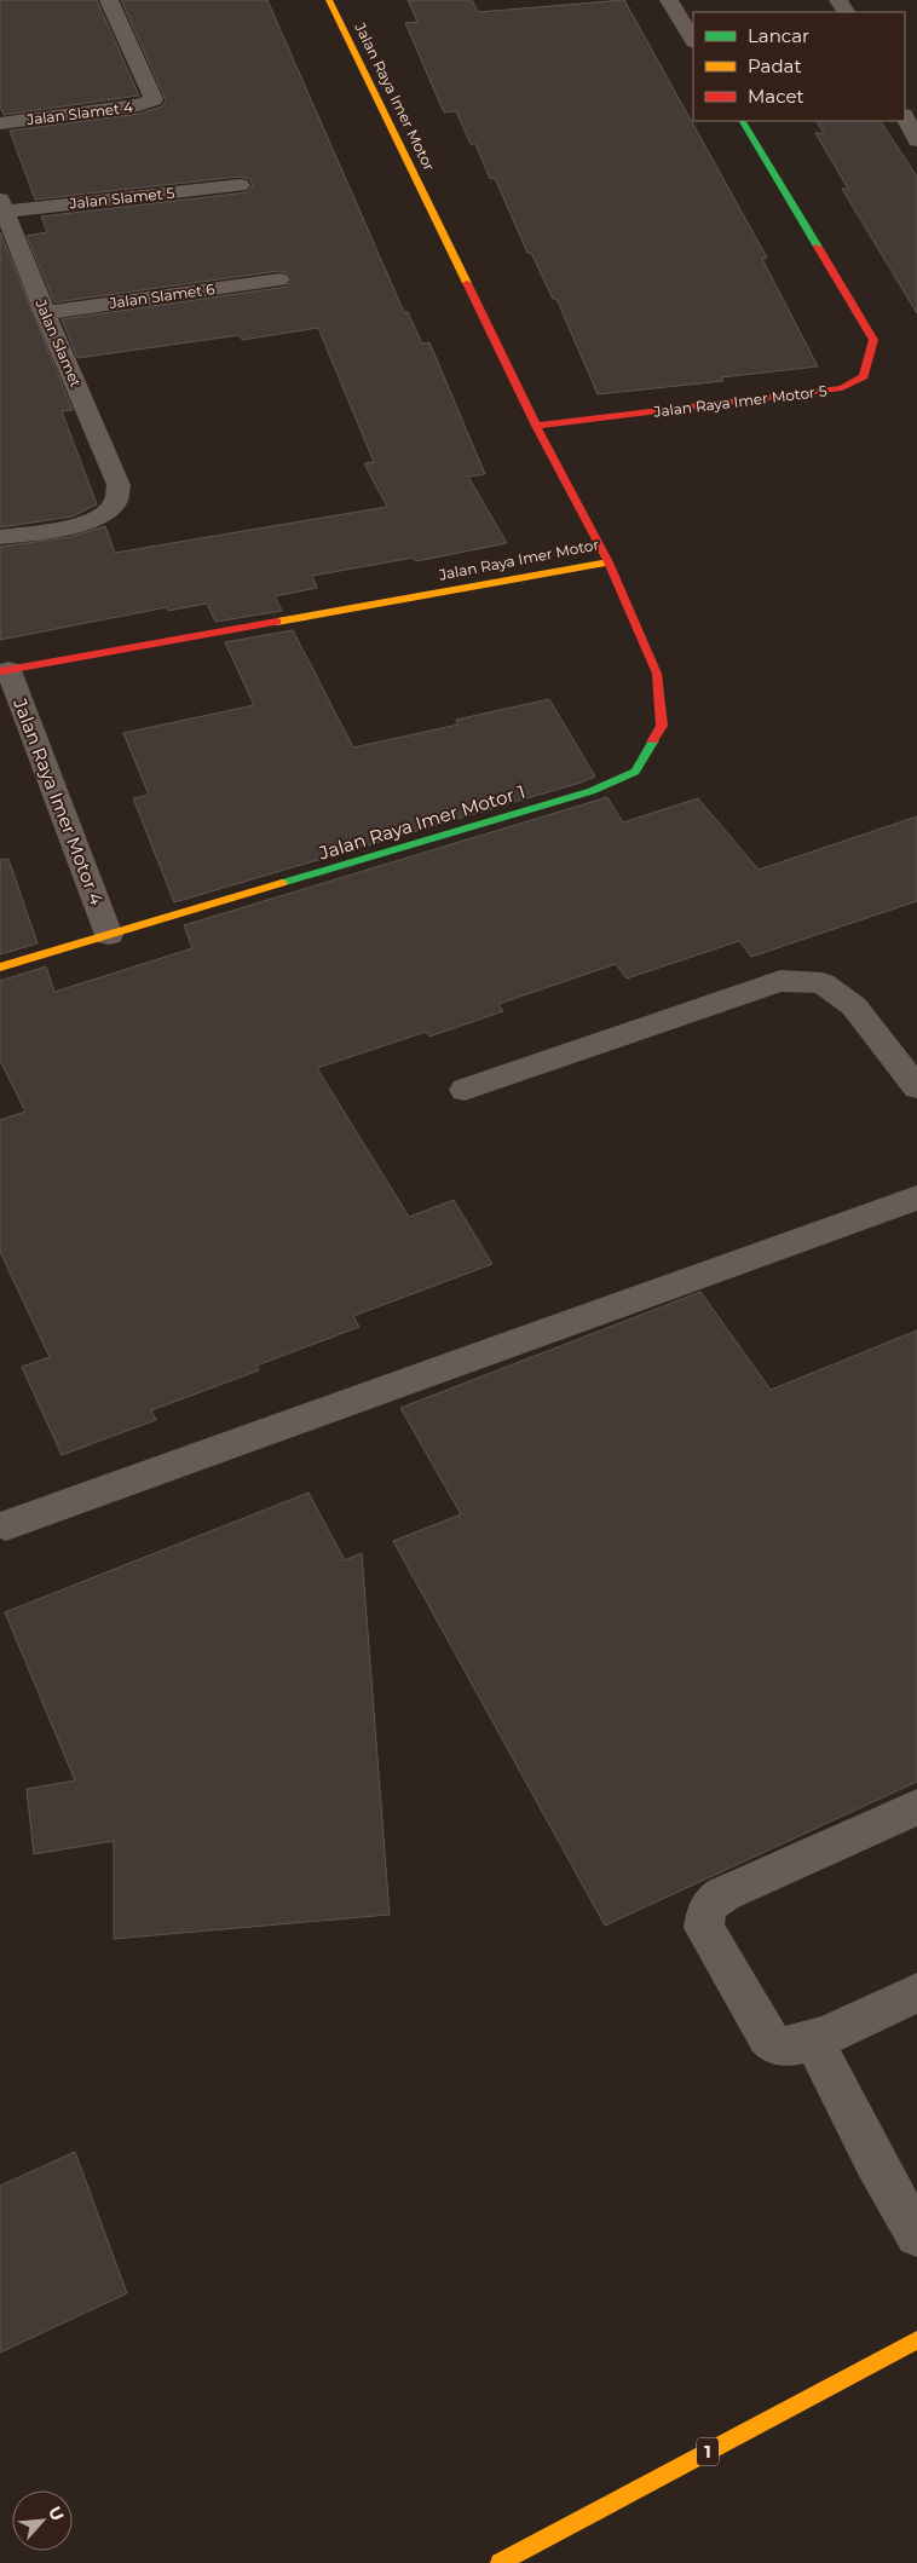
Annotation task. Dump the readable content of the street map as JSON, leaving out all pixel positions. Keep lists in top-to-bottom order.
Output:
{
  "streets": {
    "main road": [
      "Jalan Raya Imer Motor",
      "Jalan Raya Imer Motor 5",
      "Jalan Raya Imer Motor 1",
      "1"
    ],
    "street": [
      "Jalan Slamet 4",
      "Jalan Slamet 5",
      "Jalan Slamet 6",
      "Jalan Slamet",
      "Jalan Raya Imer Motor 4"
    ]
  },
  "crossings": [
    ["Jalan Raya Imer Motor", "Jalan Raya Imer Motor 5"],
    ["Jalan Raya Imer Motor", "Jalan Raya Imer Motor 4"],
    ["Jalan Raya Imer Motor", "Jalan Raya Imer Motor 1"],
    ["Jalan Slamet 5", "Jalan Slamet"],
    ["Jalan Slamet 6", "Jalan Slamet"],
    ["Jalan Raya Imer Motor 4", "Jalan Raya Imer Motor 1"]
  ],
  "legend": ["Lancar", "Padat", "Macet"],
  "north": "top right"
}
